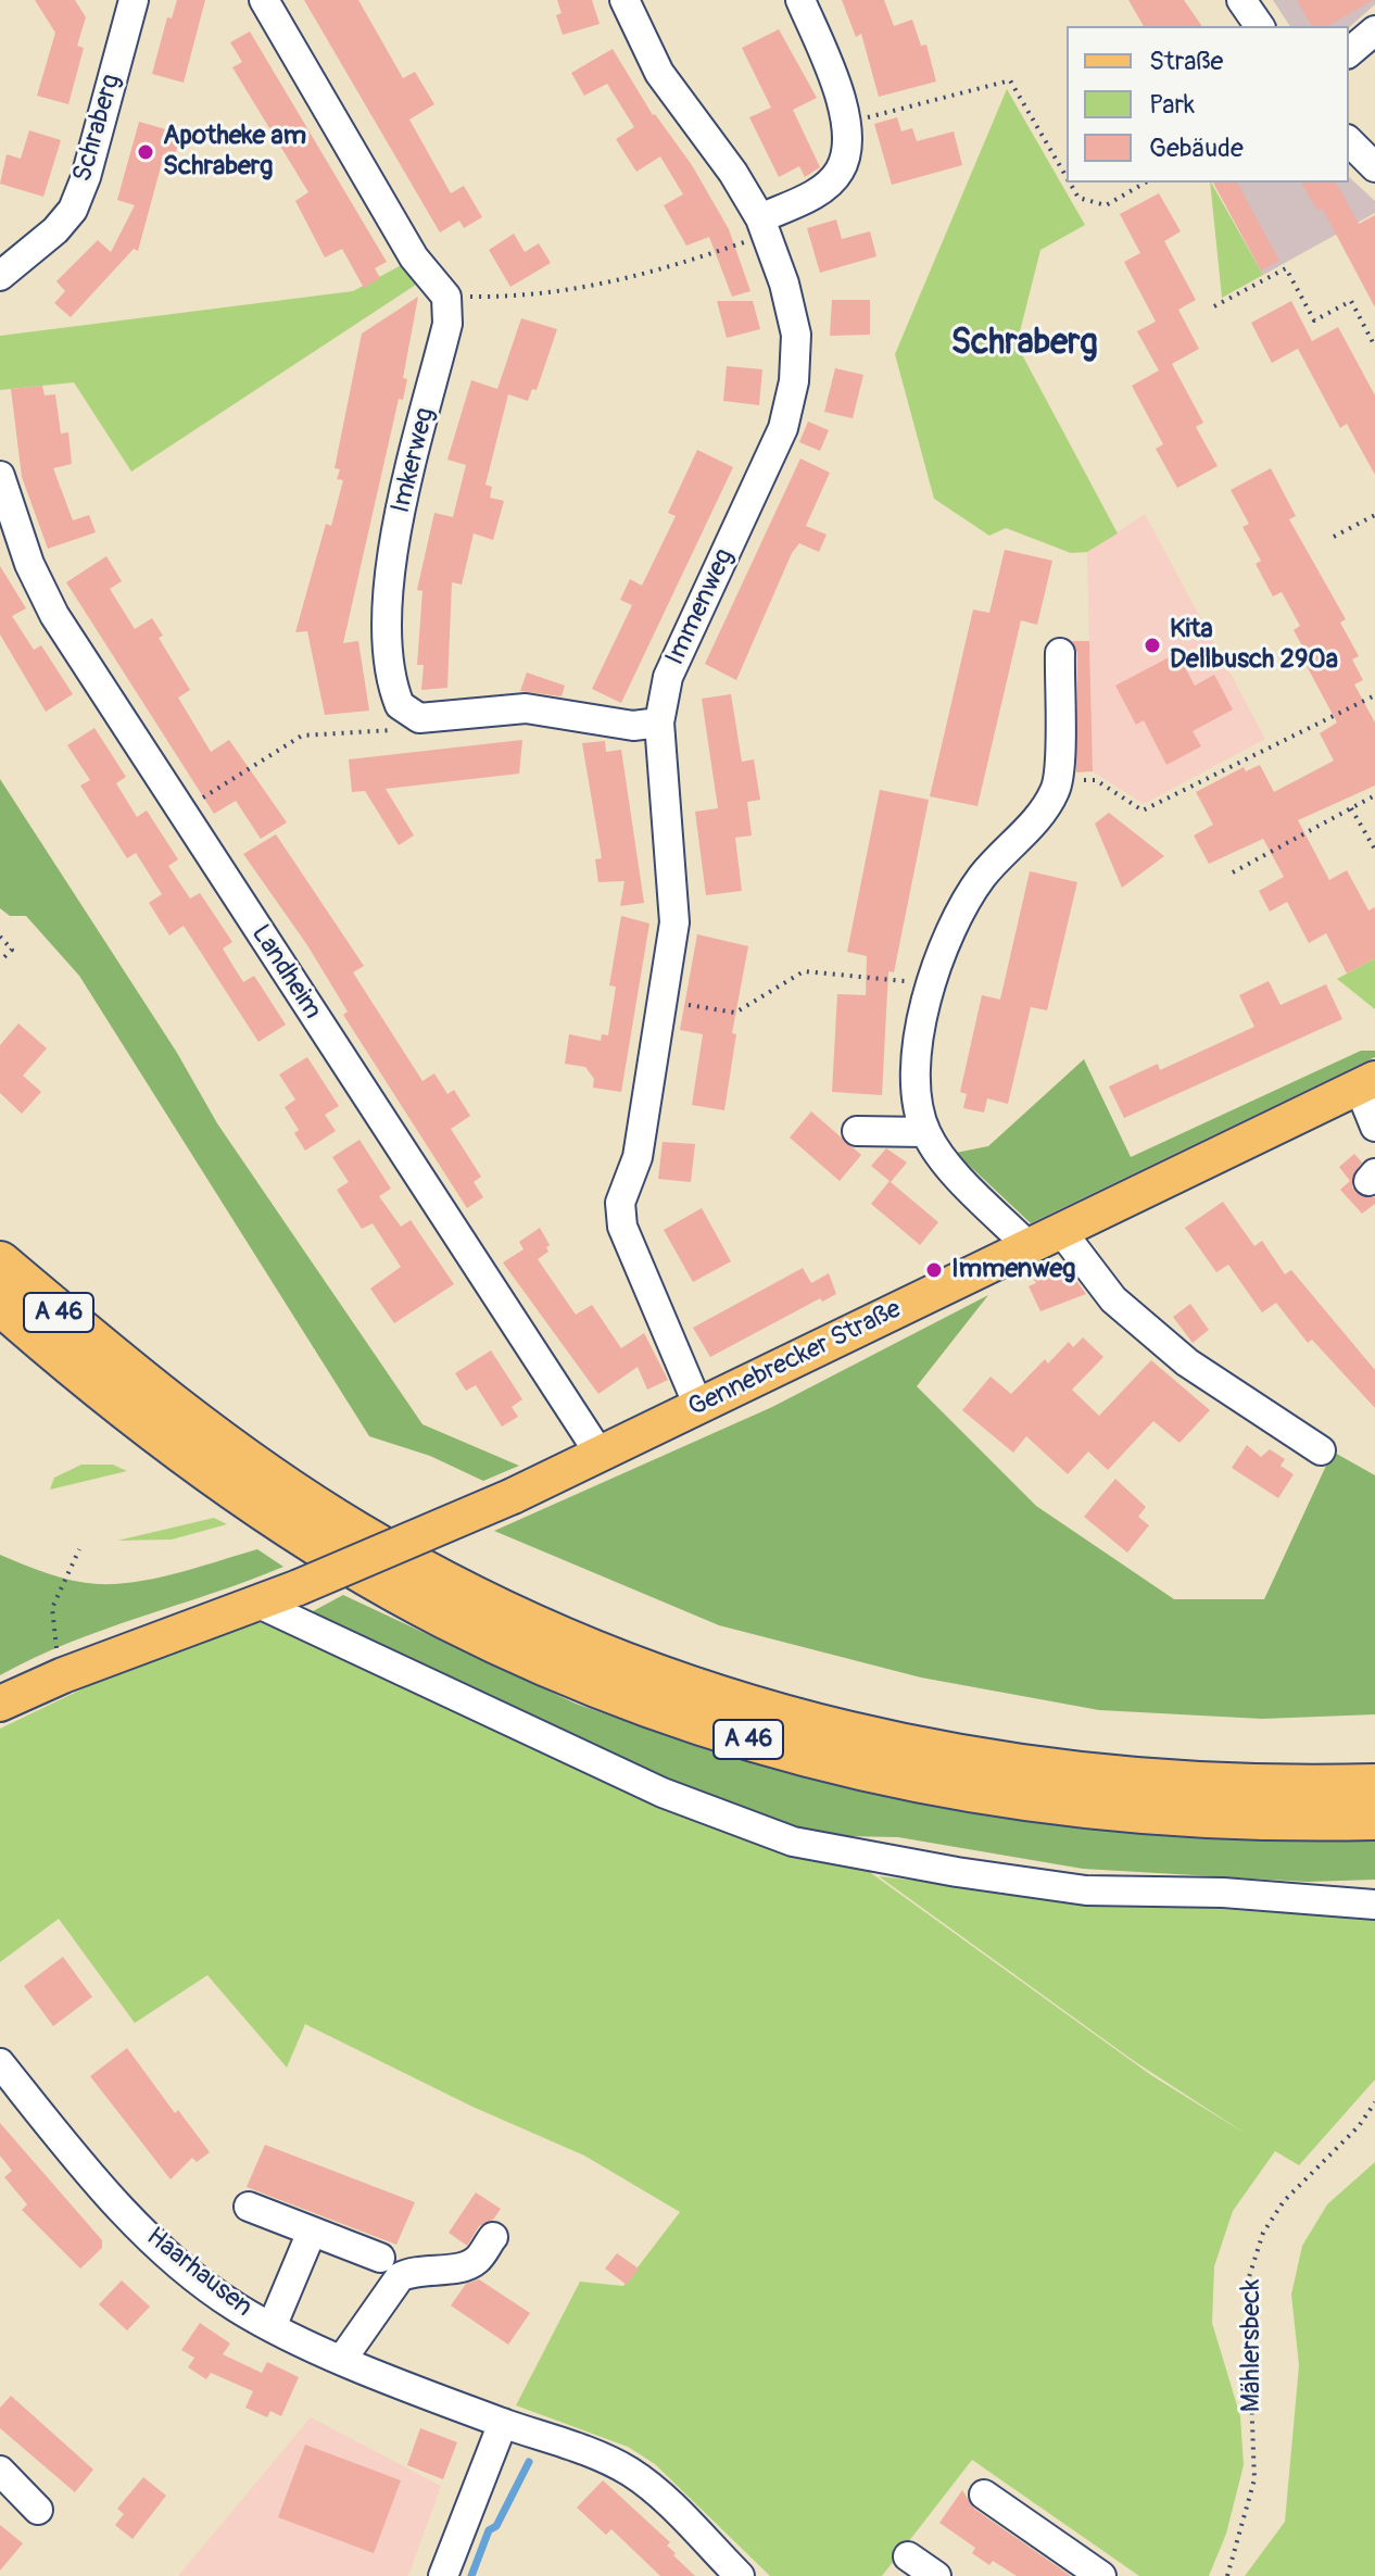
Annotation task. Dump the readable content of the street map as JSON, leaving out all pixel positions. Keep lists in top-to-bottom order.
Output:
{
  "streets": {
    "highway": ["A 46"],
    "main road": ["Gennebrecker Straße"],
    "street": [
      "Schraberg",
      "Imkerweg",
      "Immenweg",
      "Landheim",
      "Haarhausen"
    ],
    "path": ["Mählersbeck"]
  },
  "crossings": [
    ["Immenweg", "Gennebrecker Straße"],
    ["Landheim", "Gennebrecker Straße"]
  ],
  "districts": ["Schraberg"],
  "places": ["Apotheke am Schraberg", "Kita Dellbusch 290a", "Immenweg"],
  "legend": ["Straße", "Park", "Gebäude"]
}
